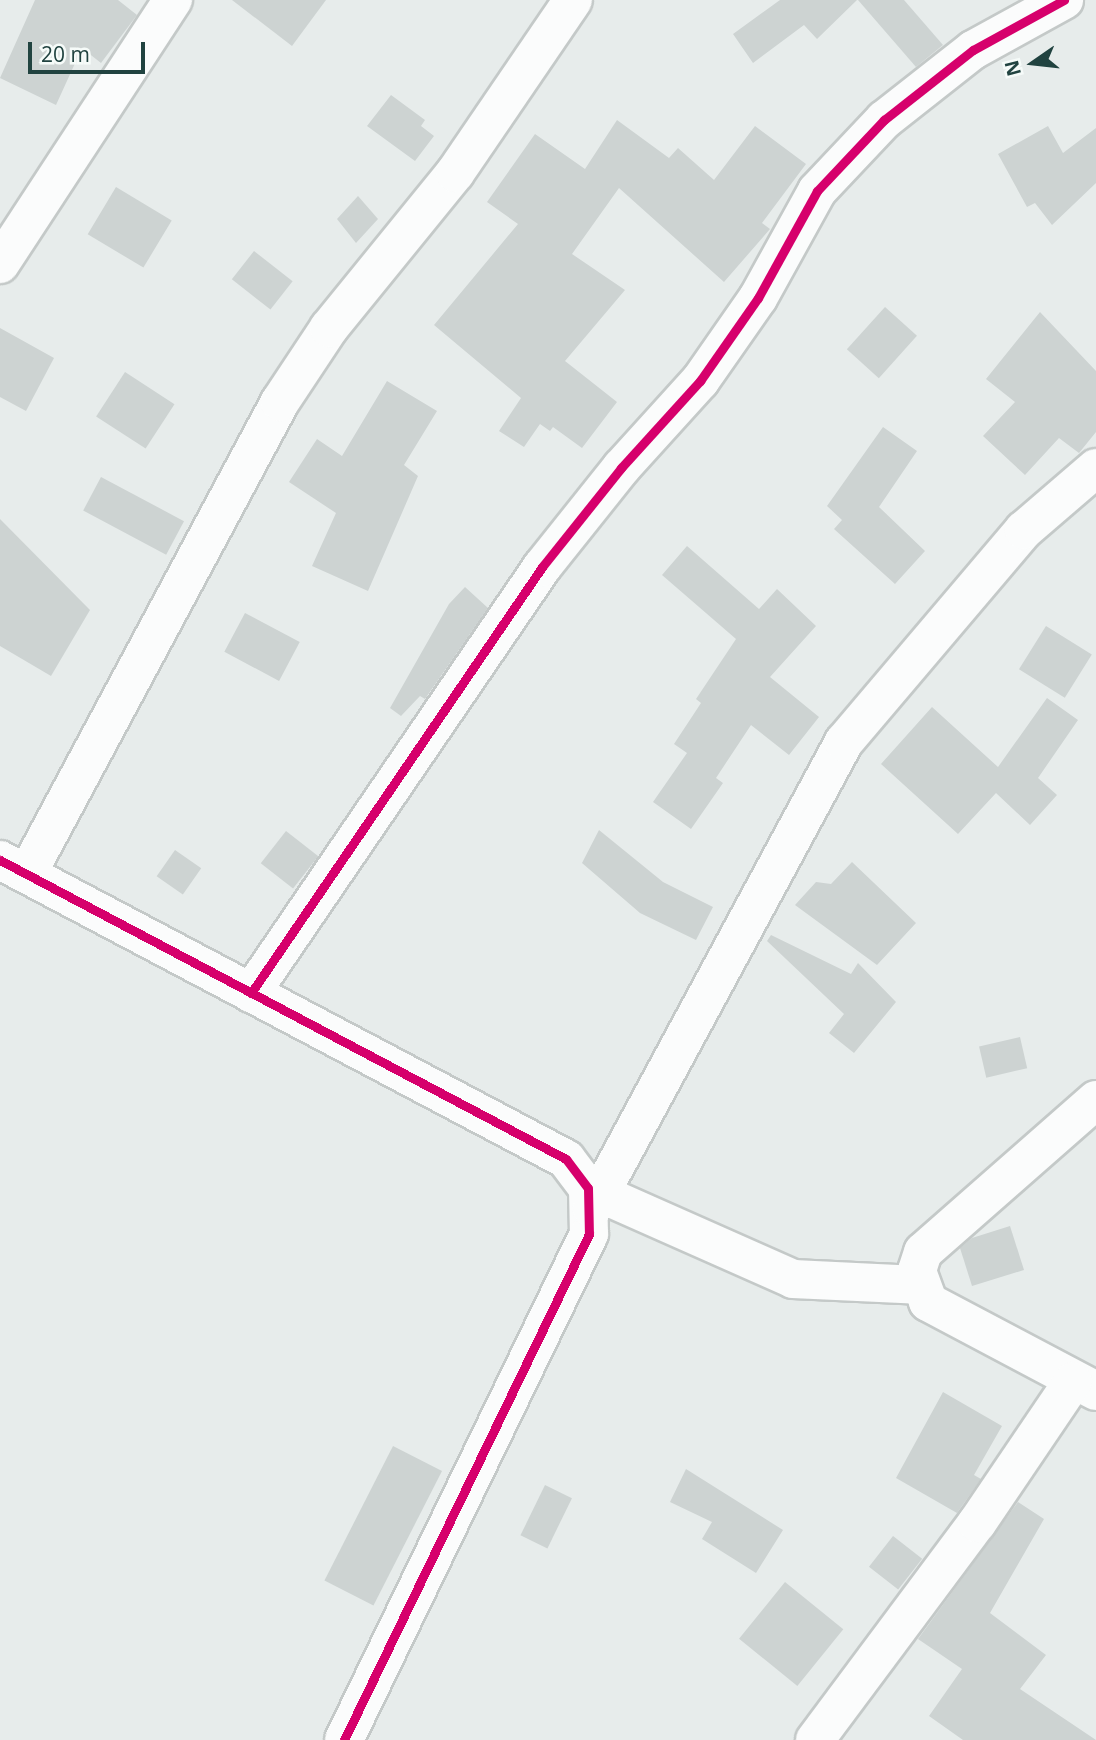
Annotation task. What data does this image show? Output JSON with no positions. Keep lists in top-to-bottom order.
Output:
{
  "scale_bar": "20 m",
  "north": "left"
}
